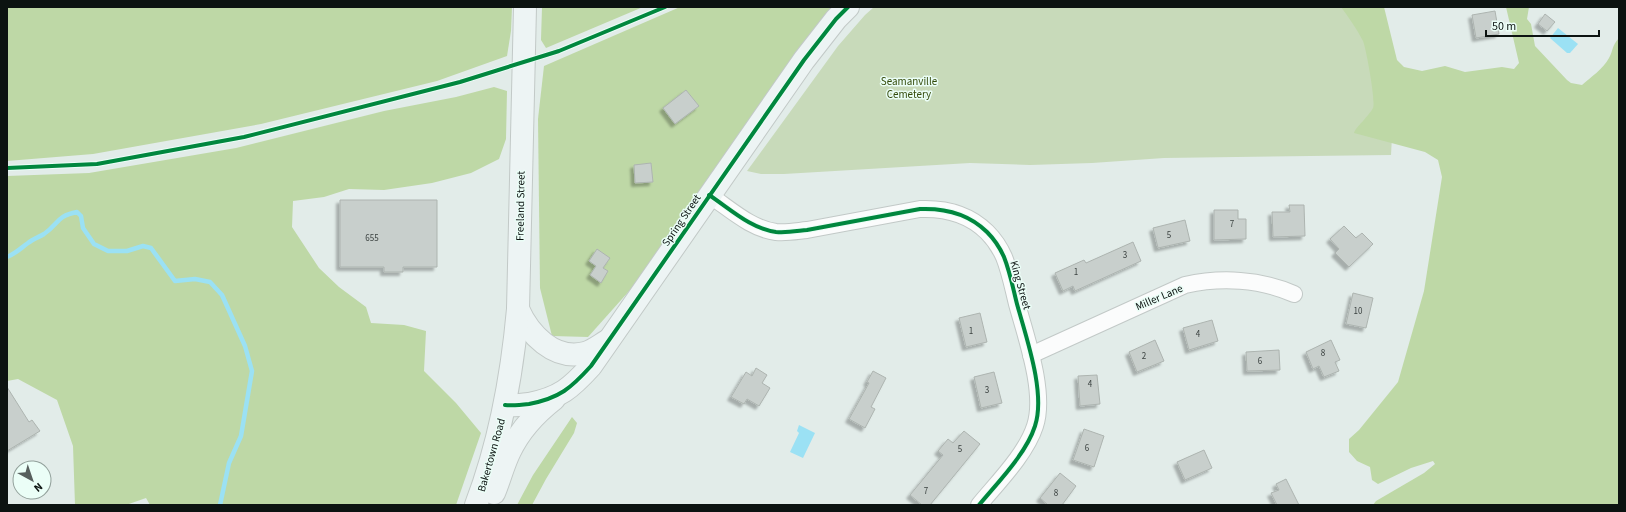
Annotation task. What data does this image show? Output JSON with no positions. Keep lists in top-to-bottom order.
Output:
{
  "streets": {
    "street": [
      "Freeland Street",
      "Spring Street",
      "King Street",
      "Miller Lane",
      "Bakertown Road"
    ]
  },
  "crossings": [
    ["Freeland Street", "Spring Street"],
    ["Freeland Street", "Bakertown Road"],
    ["Spring Street", "King Street"],
    ["Spring Street", "Bakertown Road"],
    ["King Street", "Miller Lane"]
  ],
  "parks": ["Seamanville Cemetery"],
  "house_numbers": [
    "7",
    "5",
    "655",
    "3",
    "1",
    "10",
    "1",
    "4",
    "8",
    "2",
    "6",
    "4",
    "3",
    "6",
    "5",
    "7",
    "8"
  ],
  "scale_bar": "50 m",
  "north": "bottom right"
}
